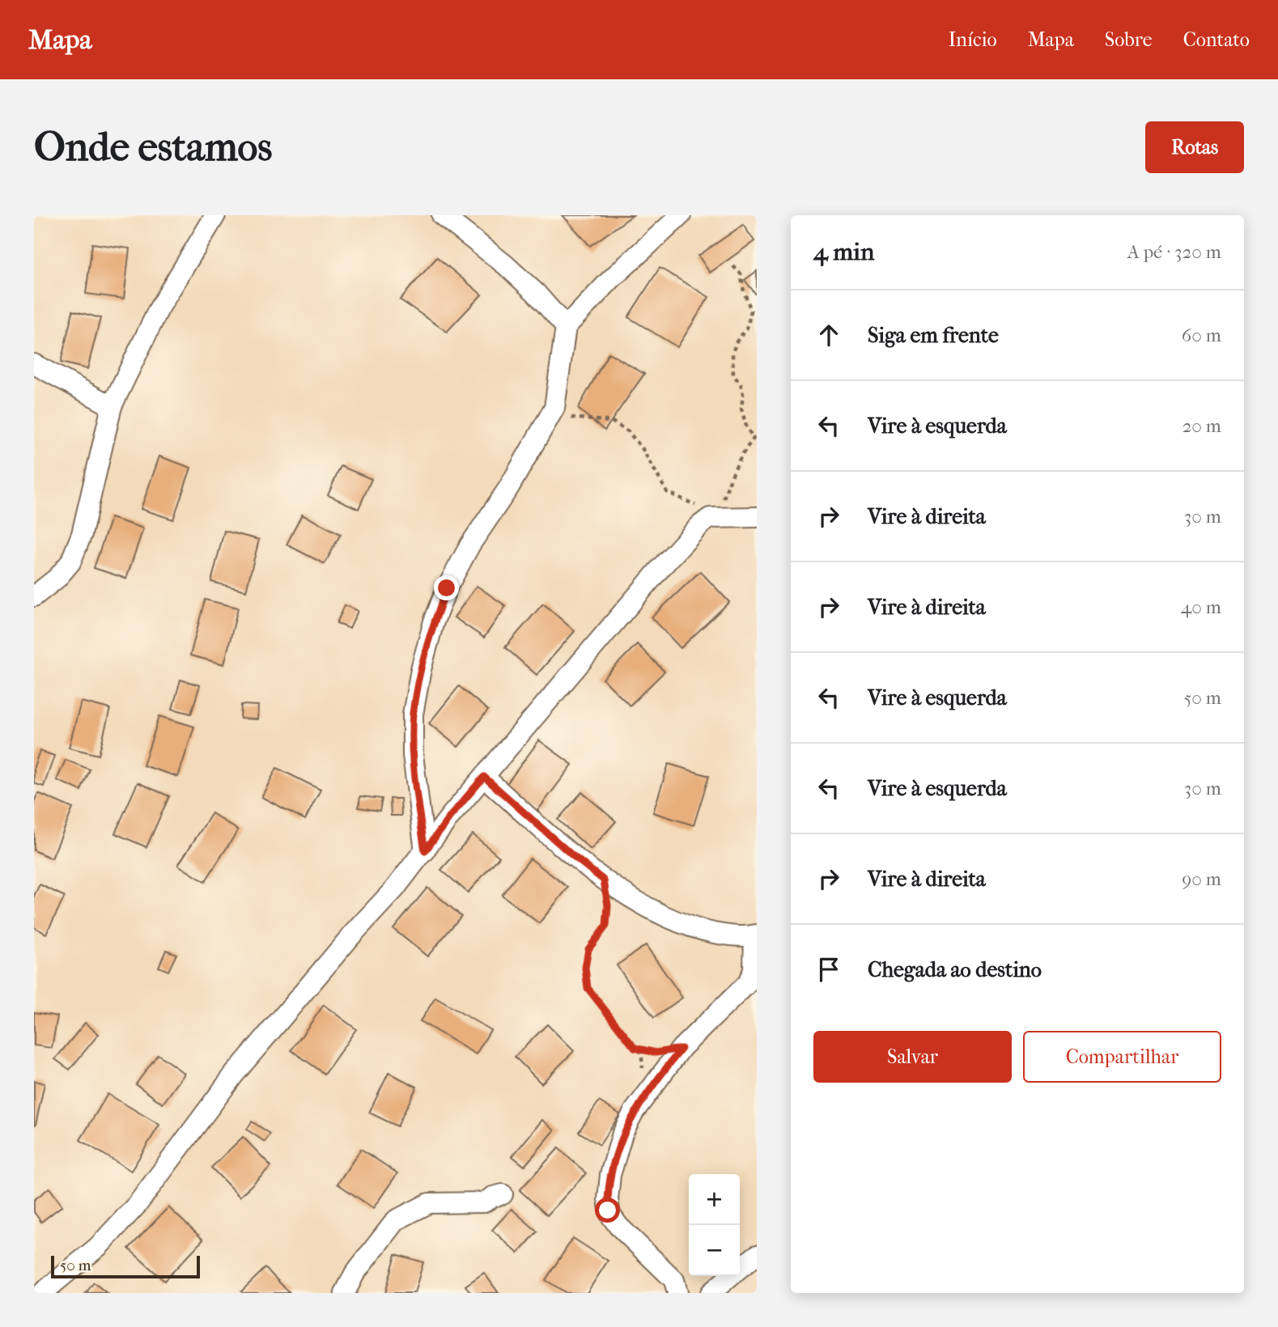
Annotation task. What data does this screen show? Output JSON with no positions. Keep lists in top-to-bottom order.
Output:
{
  "scale_bar": "50 m",
  "page": {
    "header": "Mapa",
    "nav": [
      "Início",
      "Mapa",
      "Sobre",
      "Contato"
    ],
    "buttons": [
      "Rotas",
      ["Salvar", "Compartilhar"]
    ],
    "title": "Onde estamos",
    "heading": ["4 min", "A pé · 320 m"],
    "list": [
      ["Siga em frente", "60 m"],
      ["Vire à esquerda", "20 m"],
      ["Vire à direita", "30 m"],
      ["Vire à direita", "40 m"],
      ["Vire à esquerda", "50 m"],
      ["Vire à esquerda", "30 m"],
      ["Vire à direita", "90 m"],
      "Chegada ao destino"
    ],
    "map_buttons": ["+", "−"],
    "scale": "50 m"
  }
}
